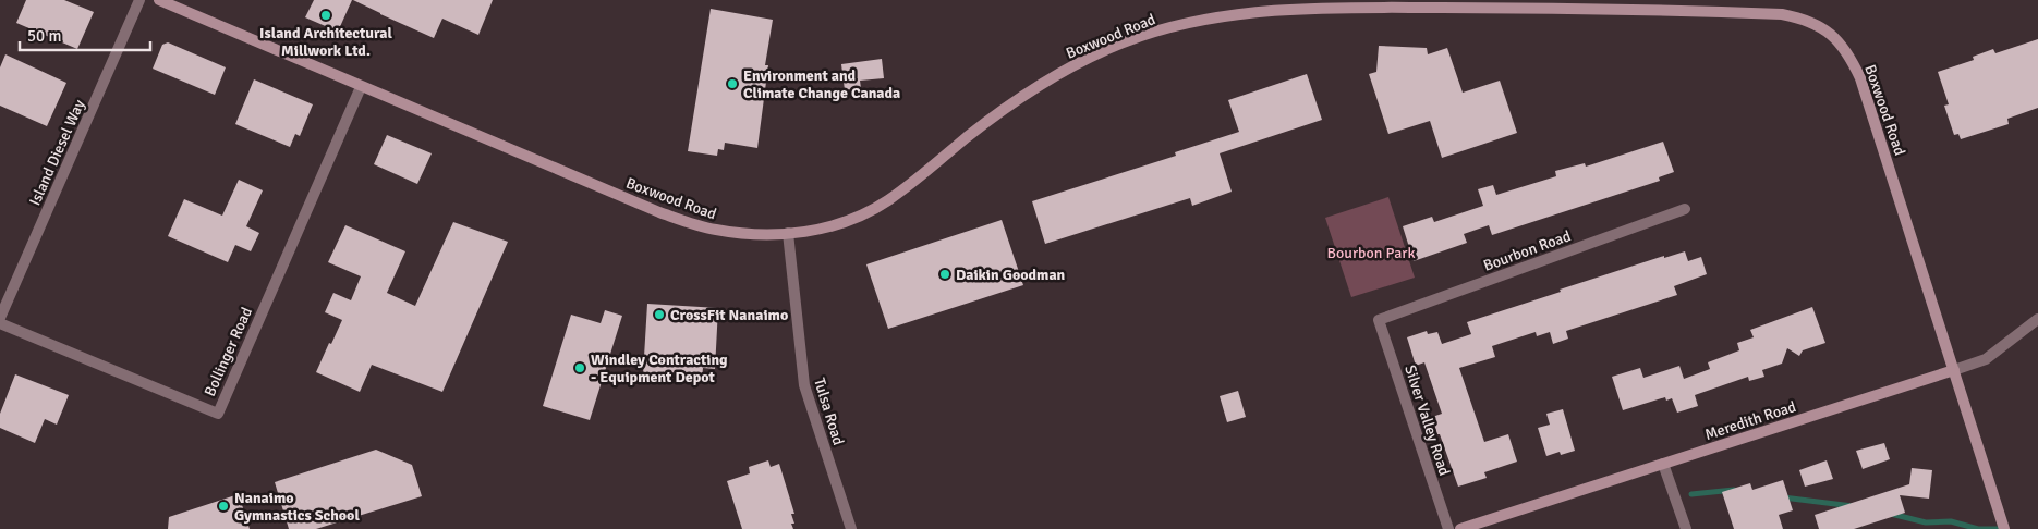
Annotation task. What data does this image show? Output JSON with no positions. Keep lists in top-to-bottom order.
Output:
{
  "streets": {
    "street": [
      "Boxwood Road",
      "Island Diesel Way",
      "Bourbon Road",
      "Bollinger Road",
      "Tulsa Road",
      "Silver Valley Road",
      "Meredith Road"
    ]
  },
  "crossings": [
    ["Boxwood Road", "Bollinger Road"],
    ["Boxwood Road", "Tulsa Road"],
    ["Boxwood Road", "Meredith Road"],
    ["Bourbon Road", "Silver Valley Road"]
  ],
  "parks": ["Bourbon Park"],
  "places": [
    "Island Architectural Millwork Ltd.",
    "Environment and Climate Change Canada",
    "Daikin Goodman",
    "CrossFit Nanaimo",
    "Windley Contracting - Equipment Depot",
    "Nanaimo Gymnastics School"
  ],
  "scale_bar": "50 m"
}
